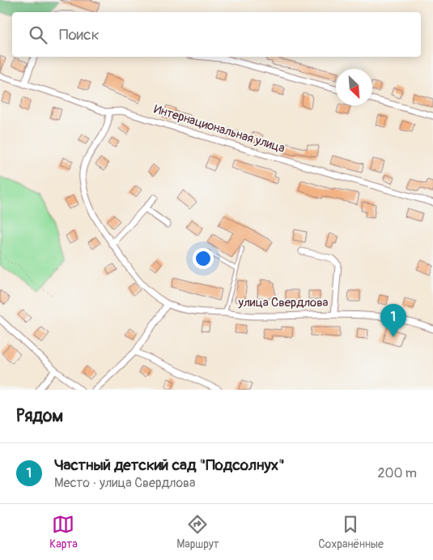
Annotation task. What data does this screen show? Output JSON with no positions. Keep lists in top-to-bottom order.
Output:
{
  "streets": {
    "street": ["Интернациональная улица", "улица Свердлова"]
  },
  "crossings": [
    ["Интернациональная улица", "улица Свердлова"]
  ],
  "north": "bottom right",
  "page": {
    "search": "Поиск",
    "pins": "1",
    "heading": "Рядом",
    "list": [
      {
        "mark": "1",
        "name": "Частный детский сад \"Подсолнух\"",
        "note": "Место · улица Свердлова",
        "value": "200 m"
      }
    ],
    "nav": ["Карта", "Маршрут", "Сохранённые"]
  }
}
